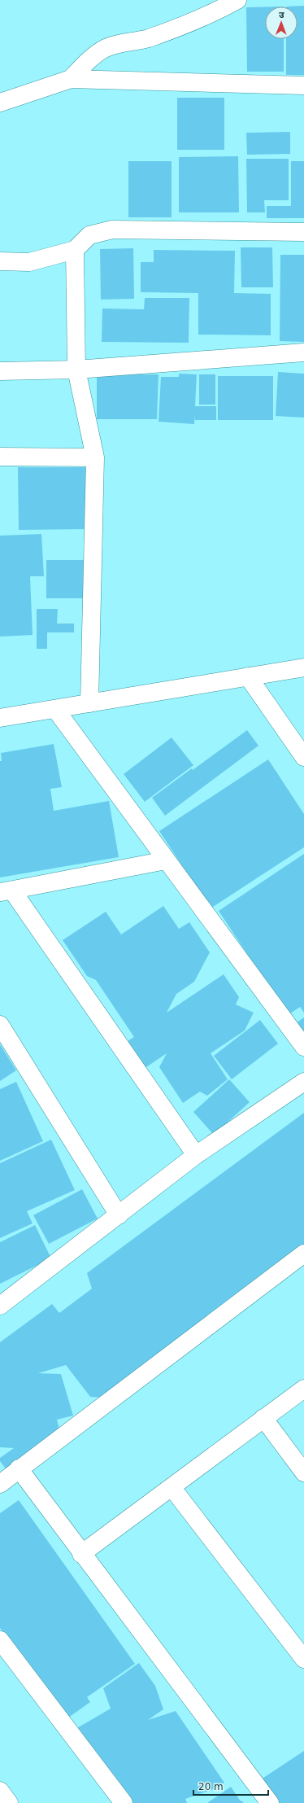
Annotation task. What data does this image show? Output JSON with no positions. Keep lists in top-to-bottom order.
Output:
{
  "scale_bar": "20 m",
  "north": "top"
}
